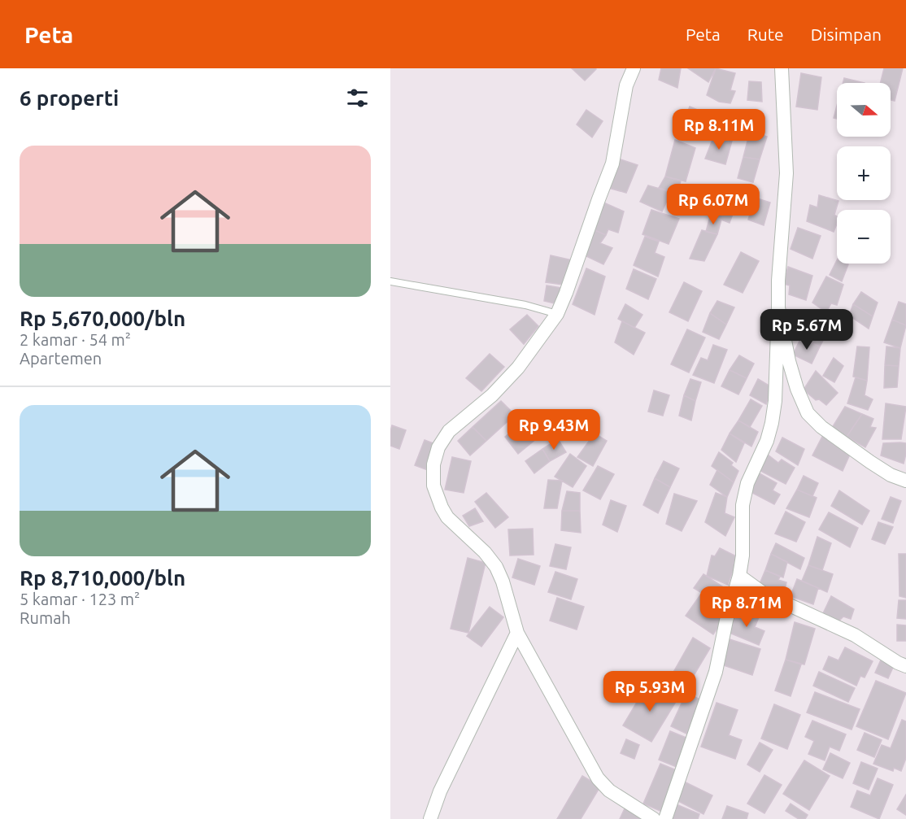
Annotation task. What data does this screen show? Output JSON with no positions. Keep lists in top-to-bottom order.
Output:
{
  "north": "right",
  "page": {
    "header": "Peta",
    "nav": ["Peta", "Rute", "Disimpan"],
    "heading": "6 properti",
    "map_buttons": ["+", "−"],
    "price": [
      "Rp 8.11M",
      "Rp 6.07M",
      "Rp 5.67M",
      "Rp 9.43M",
      "Rp 8.71M",
      "Rp 5.93M"
    ],
    "list": [
      {
        "name": "Rp 5,670,000/bln",
        "note": "2 kamar · 54 m² · Apartemen"
      },
      {
        "name": "Rp 8,710,000/bln",
        "note": "5 kamar · 123 m² · Rumah"
      }
    ]
  }
}
